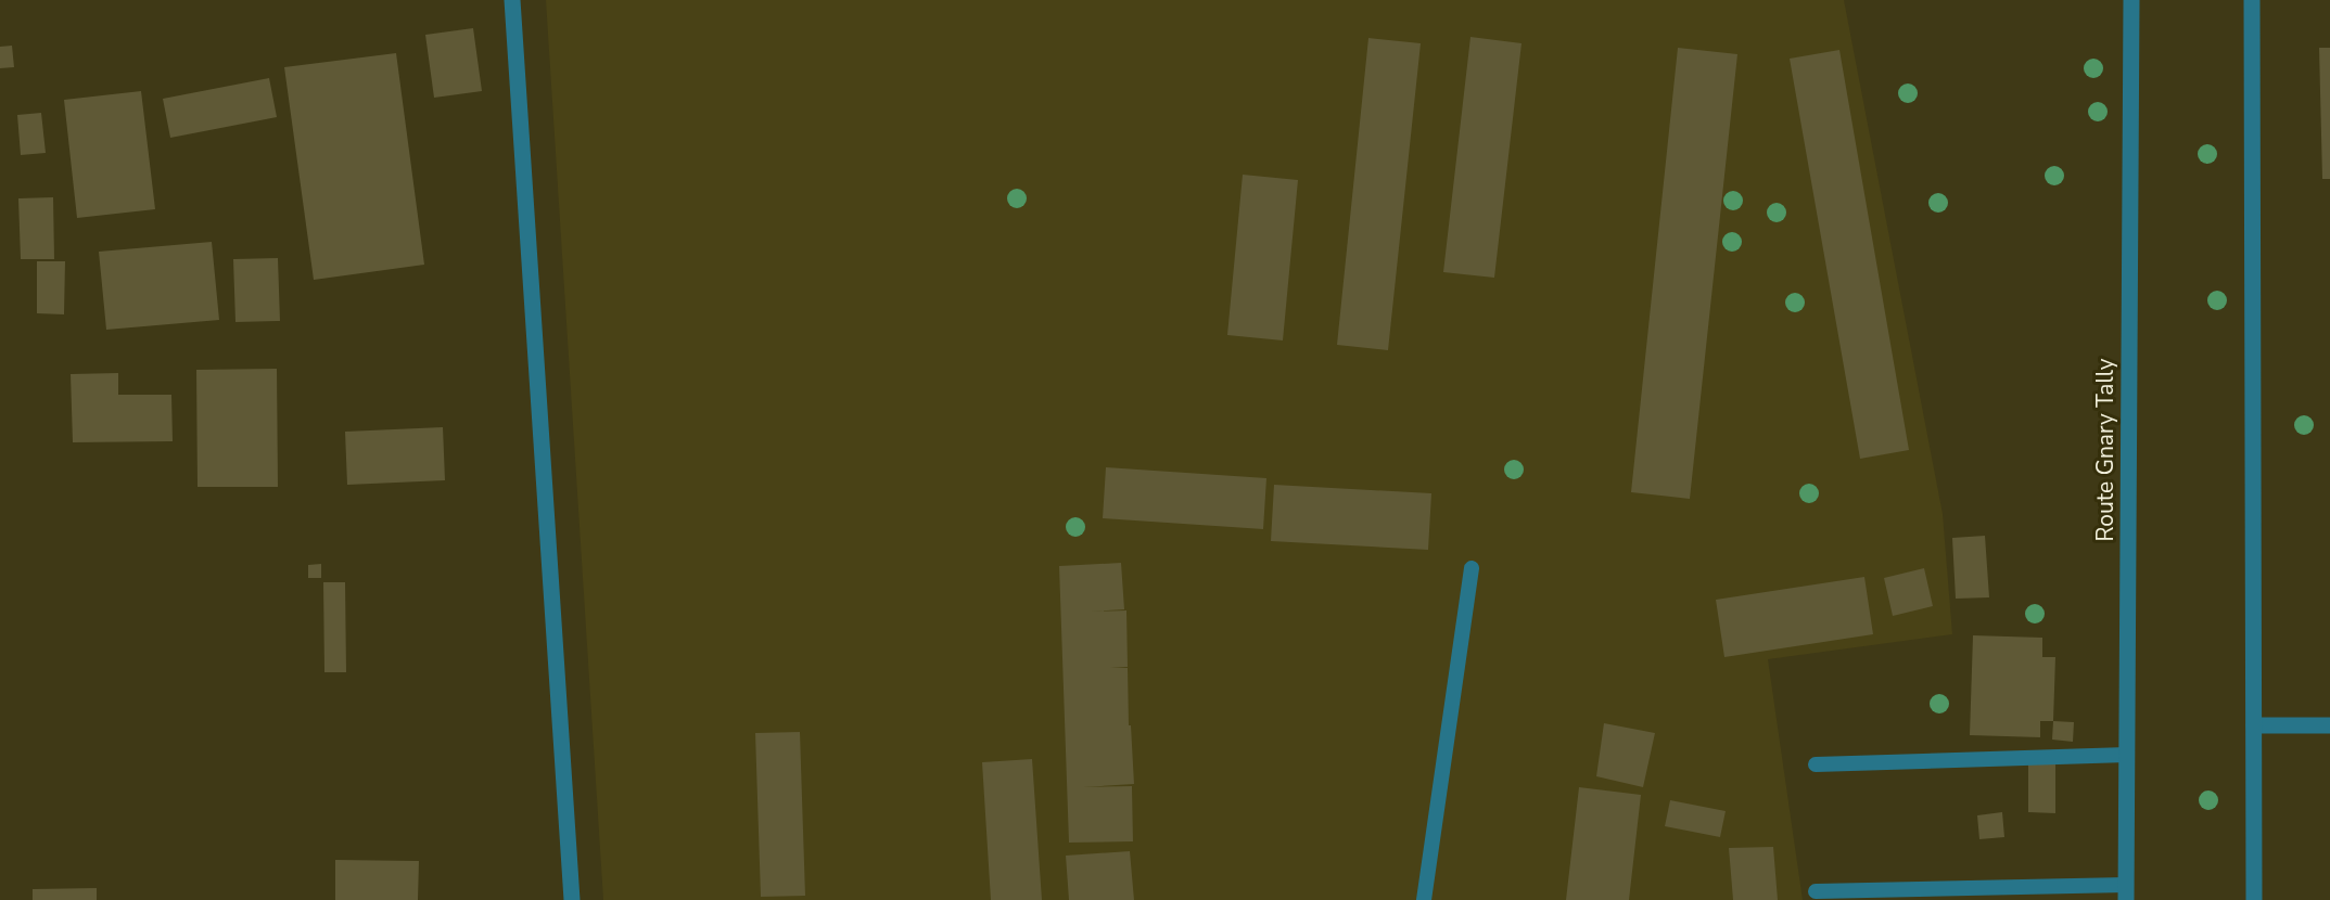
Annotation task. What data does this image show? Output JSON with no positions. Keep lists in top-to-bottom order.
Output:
{
  "streets": {
    "street": ["Route Gnary Tally"]
  }
}
